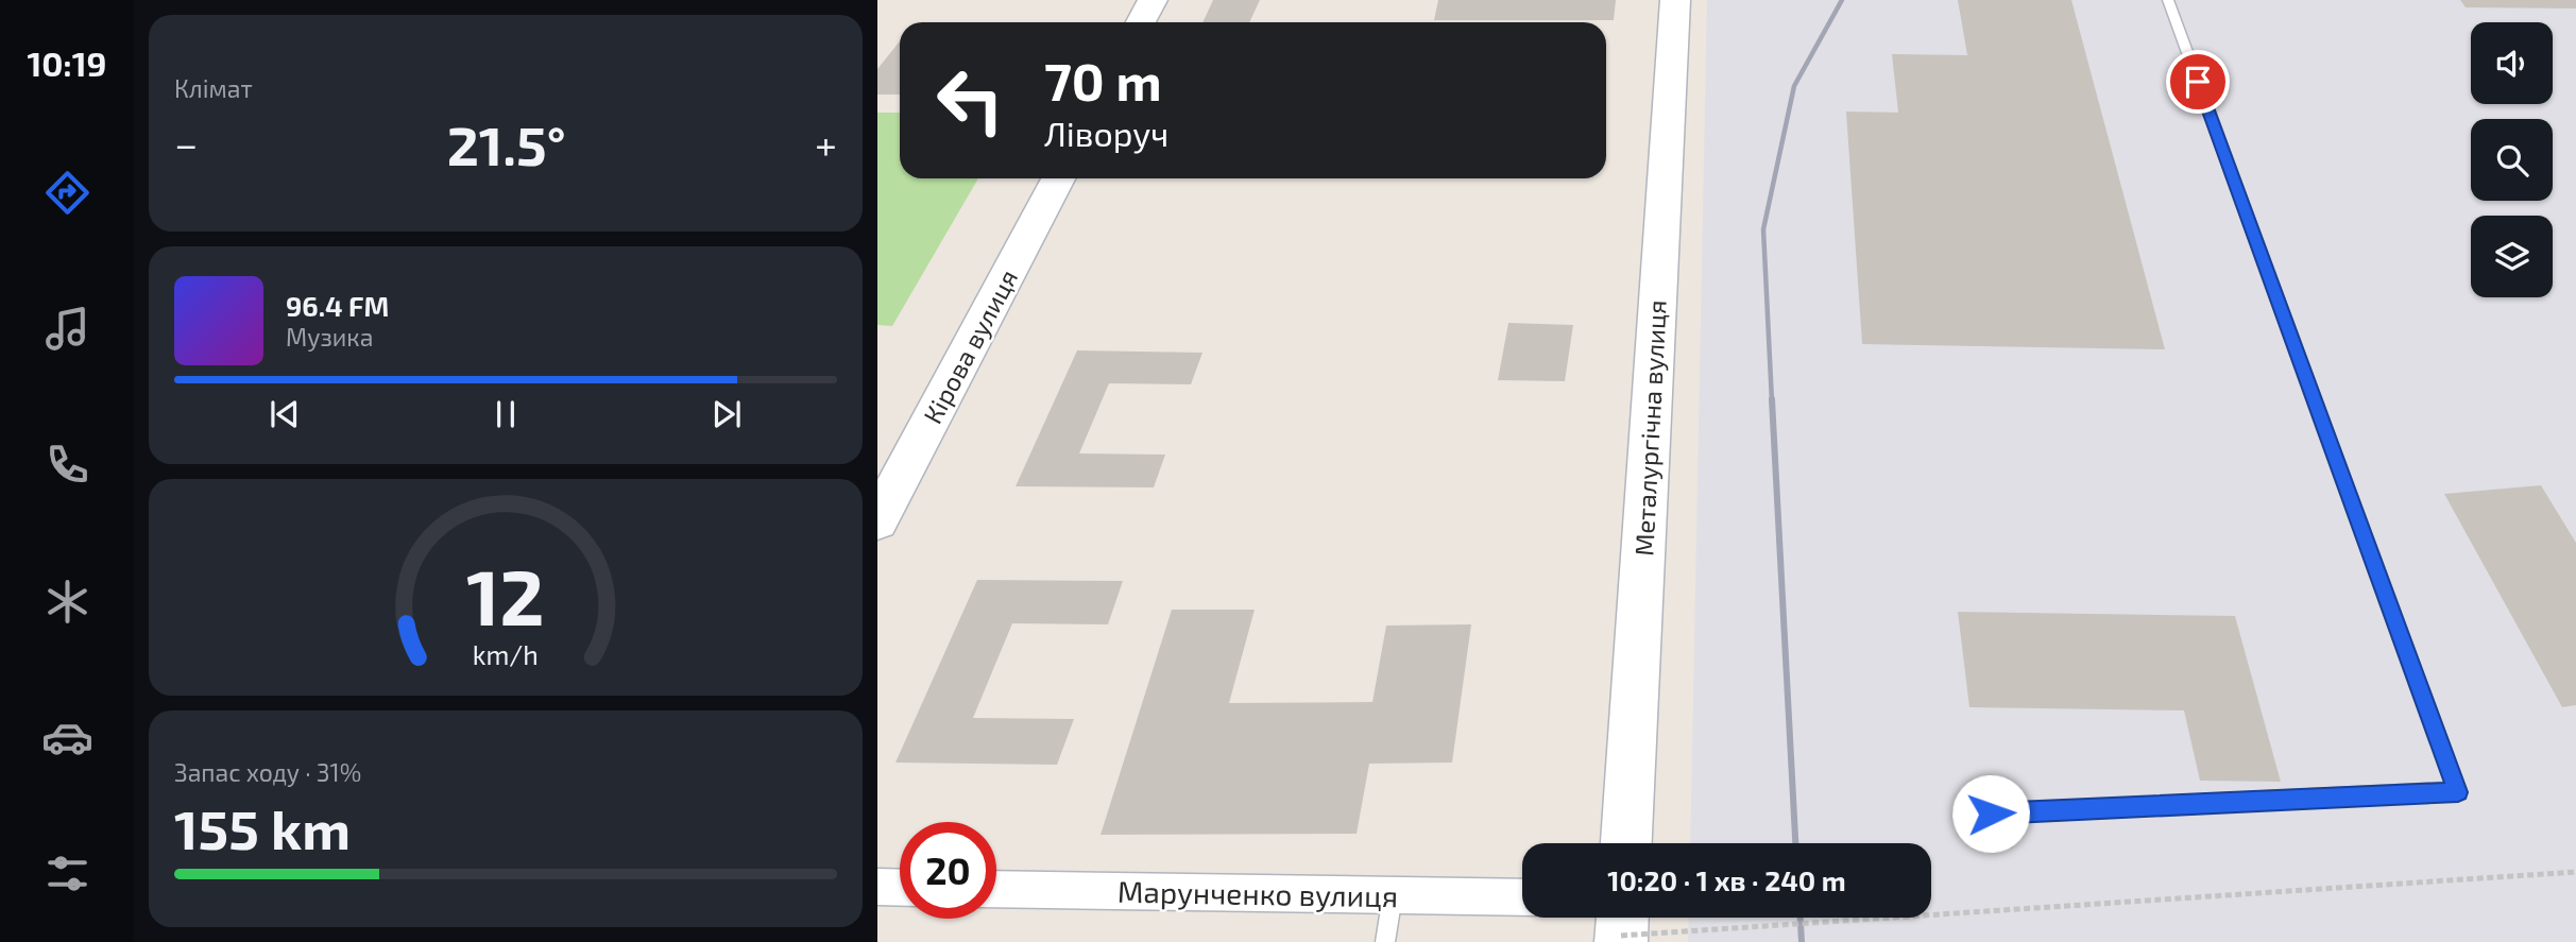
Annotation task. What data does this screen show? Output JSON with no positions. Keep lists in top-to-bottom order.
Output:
{
  "streets": {
    "street": ["Кірова вулиця", "Металургічна вулиця", "Марунченко вулиця"]
  },
  "page": {
    "tabs": "10:19",
    "tile": [
      "Клімат",
      ["Запас ходу · 31%", "155 km"]
    ],
    "turn": ["70 m", "Ліворуч"],
    "heat": ["−", "21.5°", "+"],
    "song": ["96.4 FM", "Музика"],
    "limit": "20",
    "trip": "10:20 · 1 хв · 240 m",
    "gauge": ["12", "km/h"]
  }
}
